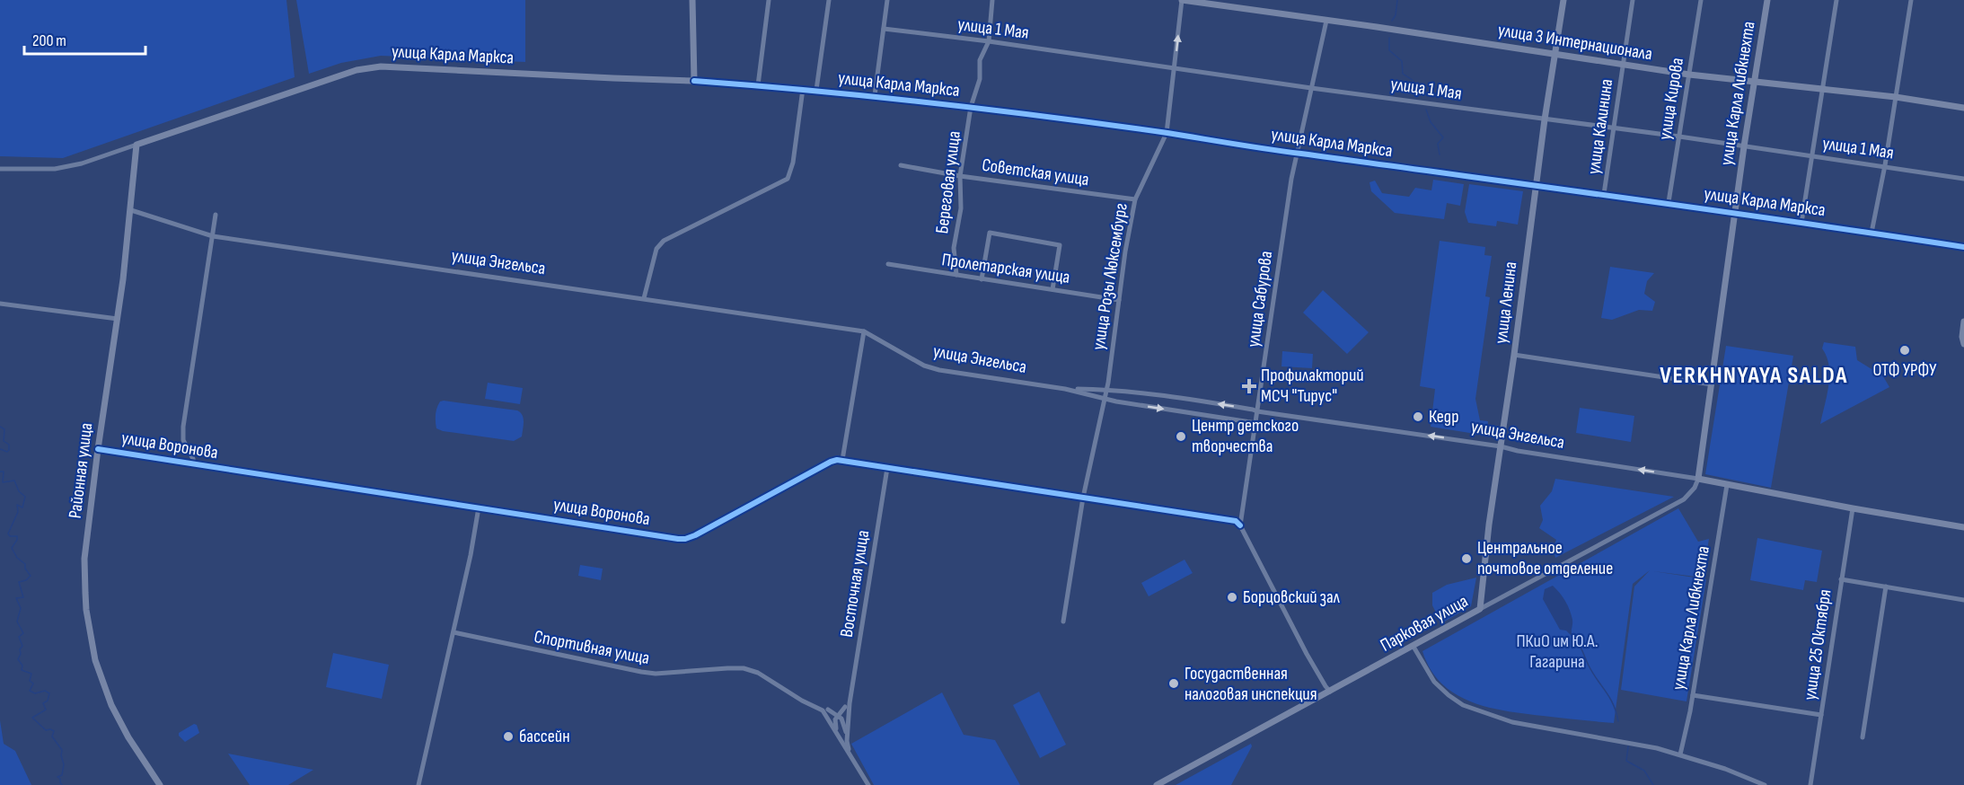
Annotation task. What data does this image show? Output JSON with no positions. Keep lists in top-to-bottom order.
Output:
{
  "streets": {
    "main road": [
      "улица 3 Интернационала",
      "улица Карла Маркса",
      "улица Карла Либкнехта",
      "улица Энгельса",
      "улица Ленина",
      "Районная улица",
      "Парковая улица"
    ],
    "street": [
      "улица 1 Мая",
      "улица Кирова",
      "улица Калинина",
      "Советская улица",
      "Береговая улица",
      "Пролетарская улица",
      "улица Розы Люксембург",
      "улица Сабурова",
      "улица Воронова",
      "Восточная улица",
      "улица 25 Октября",
      "Спортивная улица"
    ]
  },
  "crossings": [
    ["улица 1 Мая", "улица Карла Либкнехта"],
    ["улица 1 Мая", "улица Кирова"],
    ["улица 1 Мая", "улица Калинина"],
    ["улица 1 Мая", "Береговая улица"],
    ["улица 1 Мая", "улица Розы Люксембург"],
    ["улица 1 Мая", "улица Сабурова"],
    ["улица 1 Мая", "улица Ленина"],
    ["улица 3 Интернационала", "улица Карла Либкнехта"],
    ["улица 3 Интернационала", "улица Кирова"],
    ["улица 3 Интернационала", "улица Калинина"],
    ["улица 3 Интернационала", "улица Розы Люксембург"],
    ["улица 3 Интернационала", "улица Сабурова"],
    ["улица 3 Интернационала", "улица Ленина"],
    ["улица Карла Маркса", "улица Карла Либкнехта"],
    ["улица Карла Маркса", "улица Кирова"],
    ["улица Карла Маркса", "улица Калинина"],
    ["улица Карла Маркса", "Береговая улица"],
    ["улица Карла Маркса", "улица Розы Люксембург"],
    ["улица Карла Маркса", "улица Сабурова"],
    ["улица Карла Маркса", "улица Ленина"],
    ["улица Карла Маркса", "Районная улица"],
    ["улица Карла Либкнехта", "улица Энгельса"],
    ["улица Карла Либкнехта", "Парковая улица"],
    ["Советская улица", "Береговая улица"],
    ["Советская улица", "улица Розы Люксембург"],
    ["Береговая улица", "Пролетарская улица"],
    ["улица Энгельса", "улица Розы Люксембург"],
    ["улица Энгельса", "улица Сабурова"],
    ["улица Энгельса", "улица Ленина"],
    ["улица Энгельса", "Районная улица"],
    ["улица Энгельса", "Парковая улица"],
    ["улица Энгельса", "улица 25 Октября"],
    ["Пролетарская улица", "улица Розы Люксембург"],
    ["улица Ленина", "Парковая улица"],
    ["улица Воронова", "Районная улица"]
  ],
  "districts": ["VERKHNYAYA SALDA"],
  "parks": ["ПКиО им Ю.А. Гагарина"],
  "places": {
    "other": [
      "ОТФ УРФУ",
      "Кедр",
      "Центр детского творчества",
      "Центральное почтовое отделение",
      "Борцовский зал",
      "Госудаственная налоговая инспекция",
      "бассейн"
    ],
    "health": ["Профилакторий МСЧ \"Тирус\""]
  },
  "scale_bar": "200 m"
}
